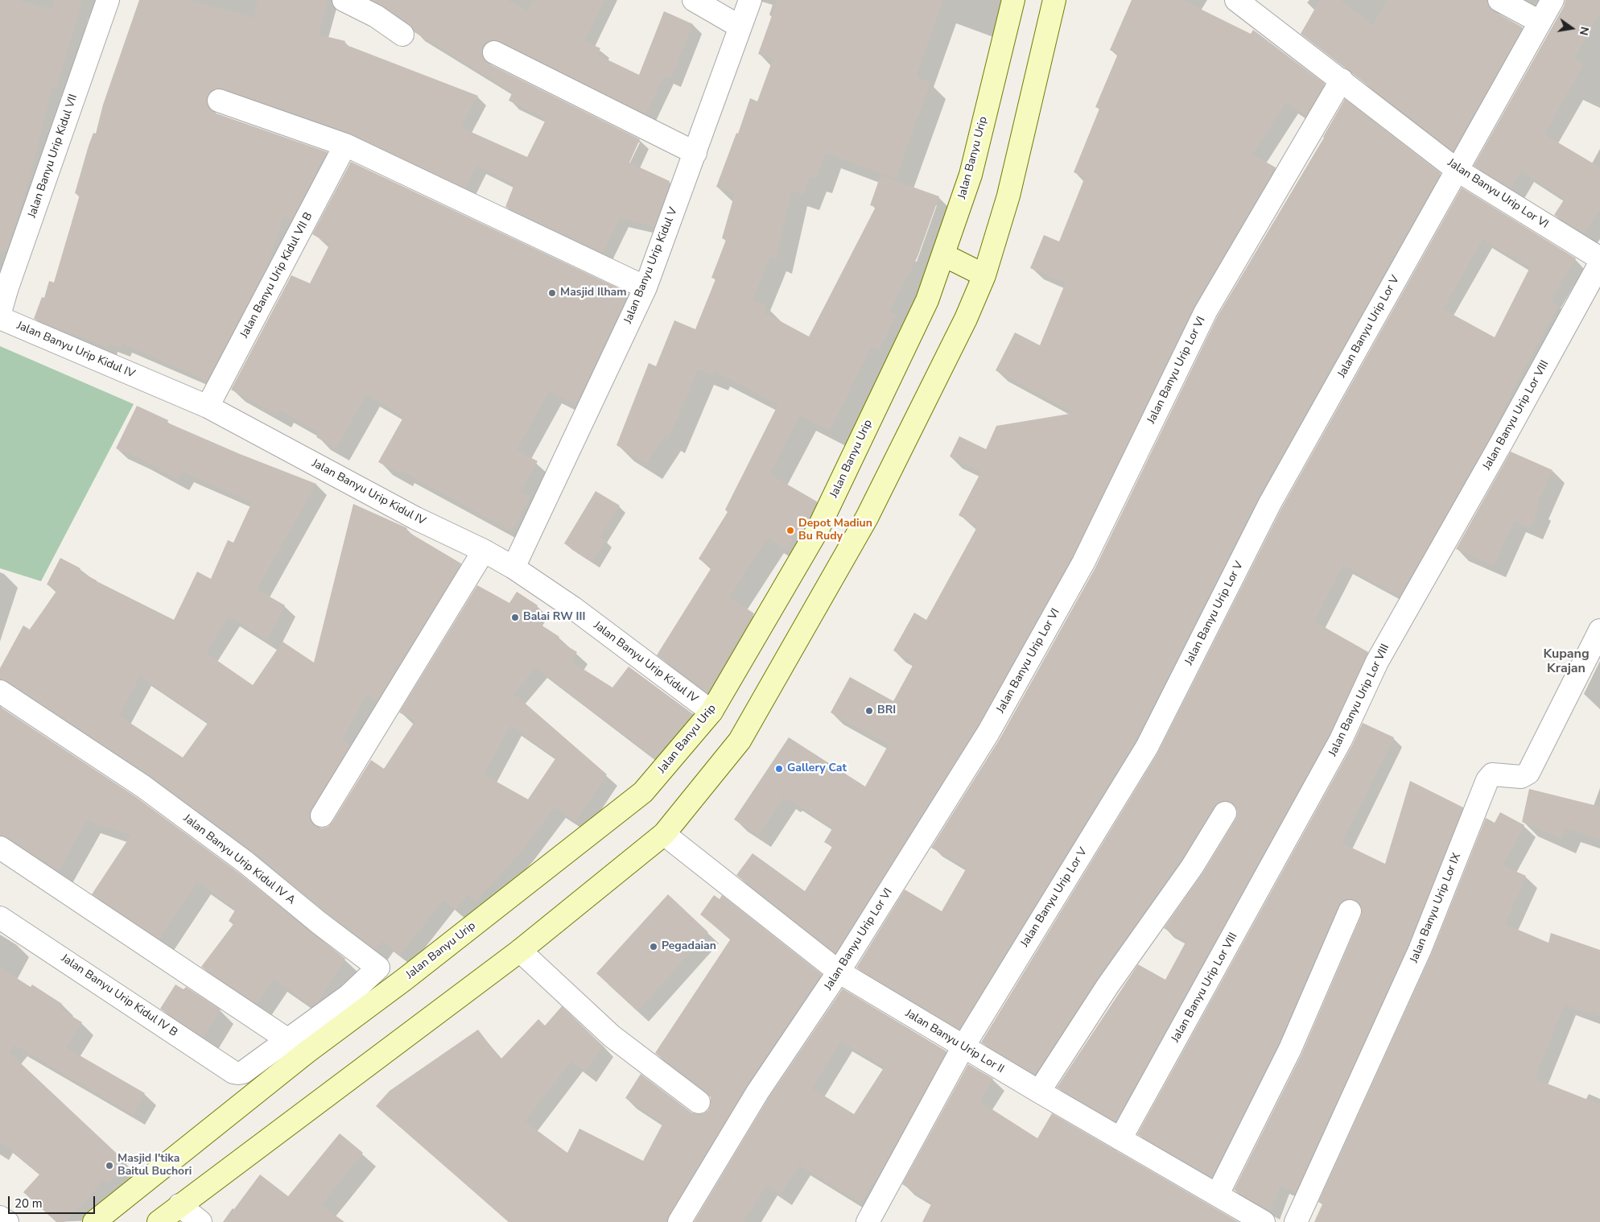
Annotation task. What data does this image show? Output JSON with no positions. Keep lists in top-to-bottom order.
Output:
{
  "streets": {
    "main road": ["Jalan Banyu Urip"],
    "street": [
      "Jalan Banyu Urip Kidul VII",
      "Jalan Banyu Urip Lor VI",
      "Jalan Banyu Urip Kidul V",
      "Jalan Banyu Urip Kidul VII B",
      "Jalan Banyu Urip Lor V",
      "Jalan Banyu Urip Kidul IV",
      "Jalan Banyu Urip Lor VIII",
      "Jalan Banyu Urip Kidul IV A",
      "Jalan Banyu Urip Lor IX",
      "Jalan Banyu Urip Kidul IV B",
      "Jalan Banyu Urip Lor II"
    ]
  },
  "crossings": [
    ["Jalan Banyu Urip", "Jalan Banyu Urip Kidul IV"],
    ["Jalan Banyu Urip Lor VI", "Jalan Banyu Urip Lor V"],
    ["Jalan Banyu Urip Lor VI", "Jalan Banyu Urip Lor II"],
    ["Jalan Banyu Urip Kidul V", "Jalan Banyu Urip Kidul IV"],
    ["Jalan Banyu Urip Kidul VII B", "Jalan Banyu Urip Kidul IV"],
    ["Jalan Banyu Urip Lor V", "Jalan Banyu Urip Lor II"],
    ["Jalan Banyu Urip Lor VIII", "Jalan Banyu Urip Lor II"],
    ["Jalan Banyu Urip Kidul IV A", "Jalan Banyu Urip Kidul IV B"]
  ],
  "districts": ["Kupang Krajan"],
  "places": [
    "Masjid Ilham",
    "Depot Madiun Bu Rudy",
    "Balai RW III",
    "BRI",
    "Gallery Cat",
    "Pegadaian",
    "Masjid I'tika Baitul Buchori"
  ],
  "scale_bar": "20 m",
  "north": "right"
}
